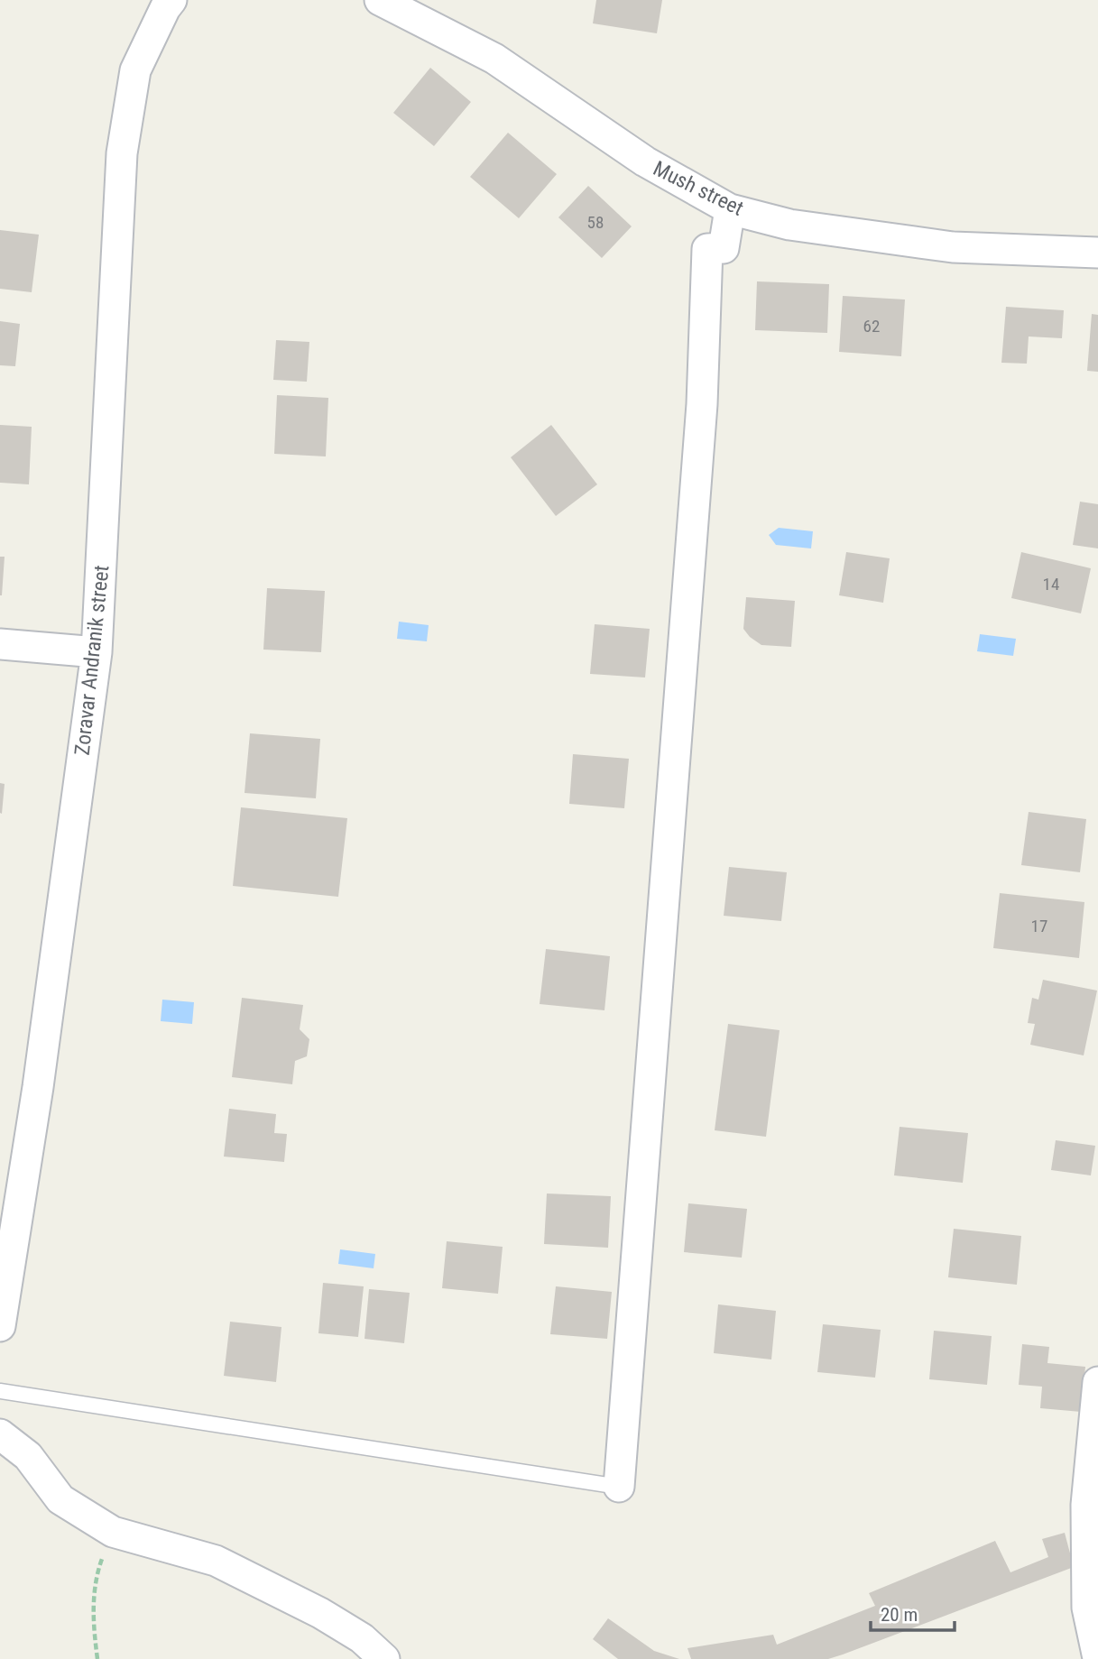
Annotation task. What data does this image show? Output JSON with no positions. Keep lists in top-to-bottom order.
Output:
{
  "streets": {
    "street": ["Mush street", "Zoravar Andranik street"]
  },
  "house_numbers": [
    "58",
    "62",
    "14",
    "17"
  ],
  "scale_bar": "20 m"
}
